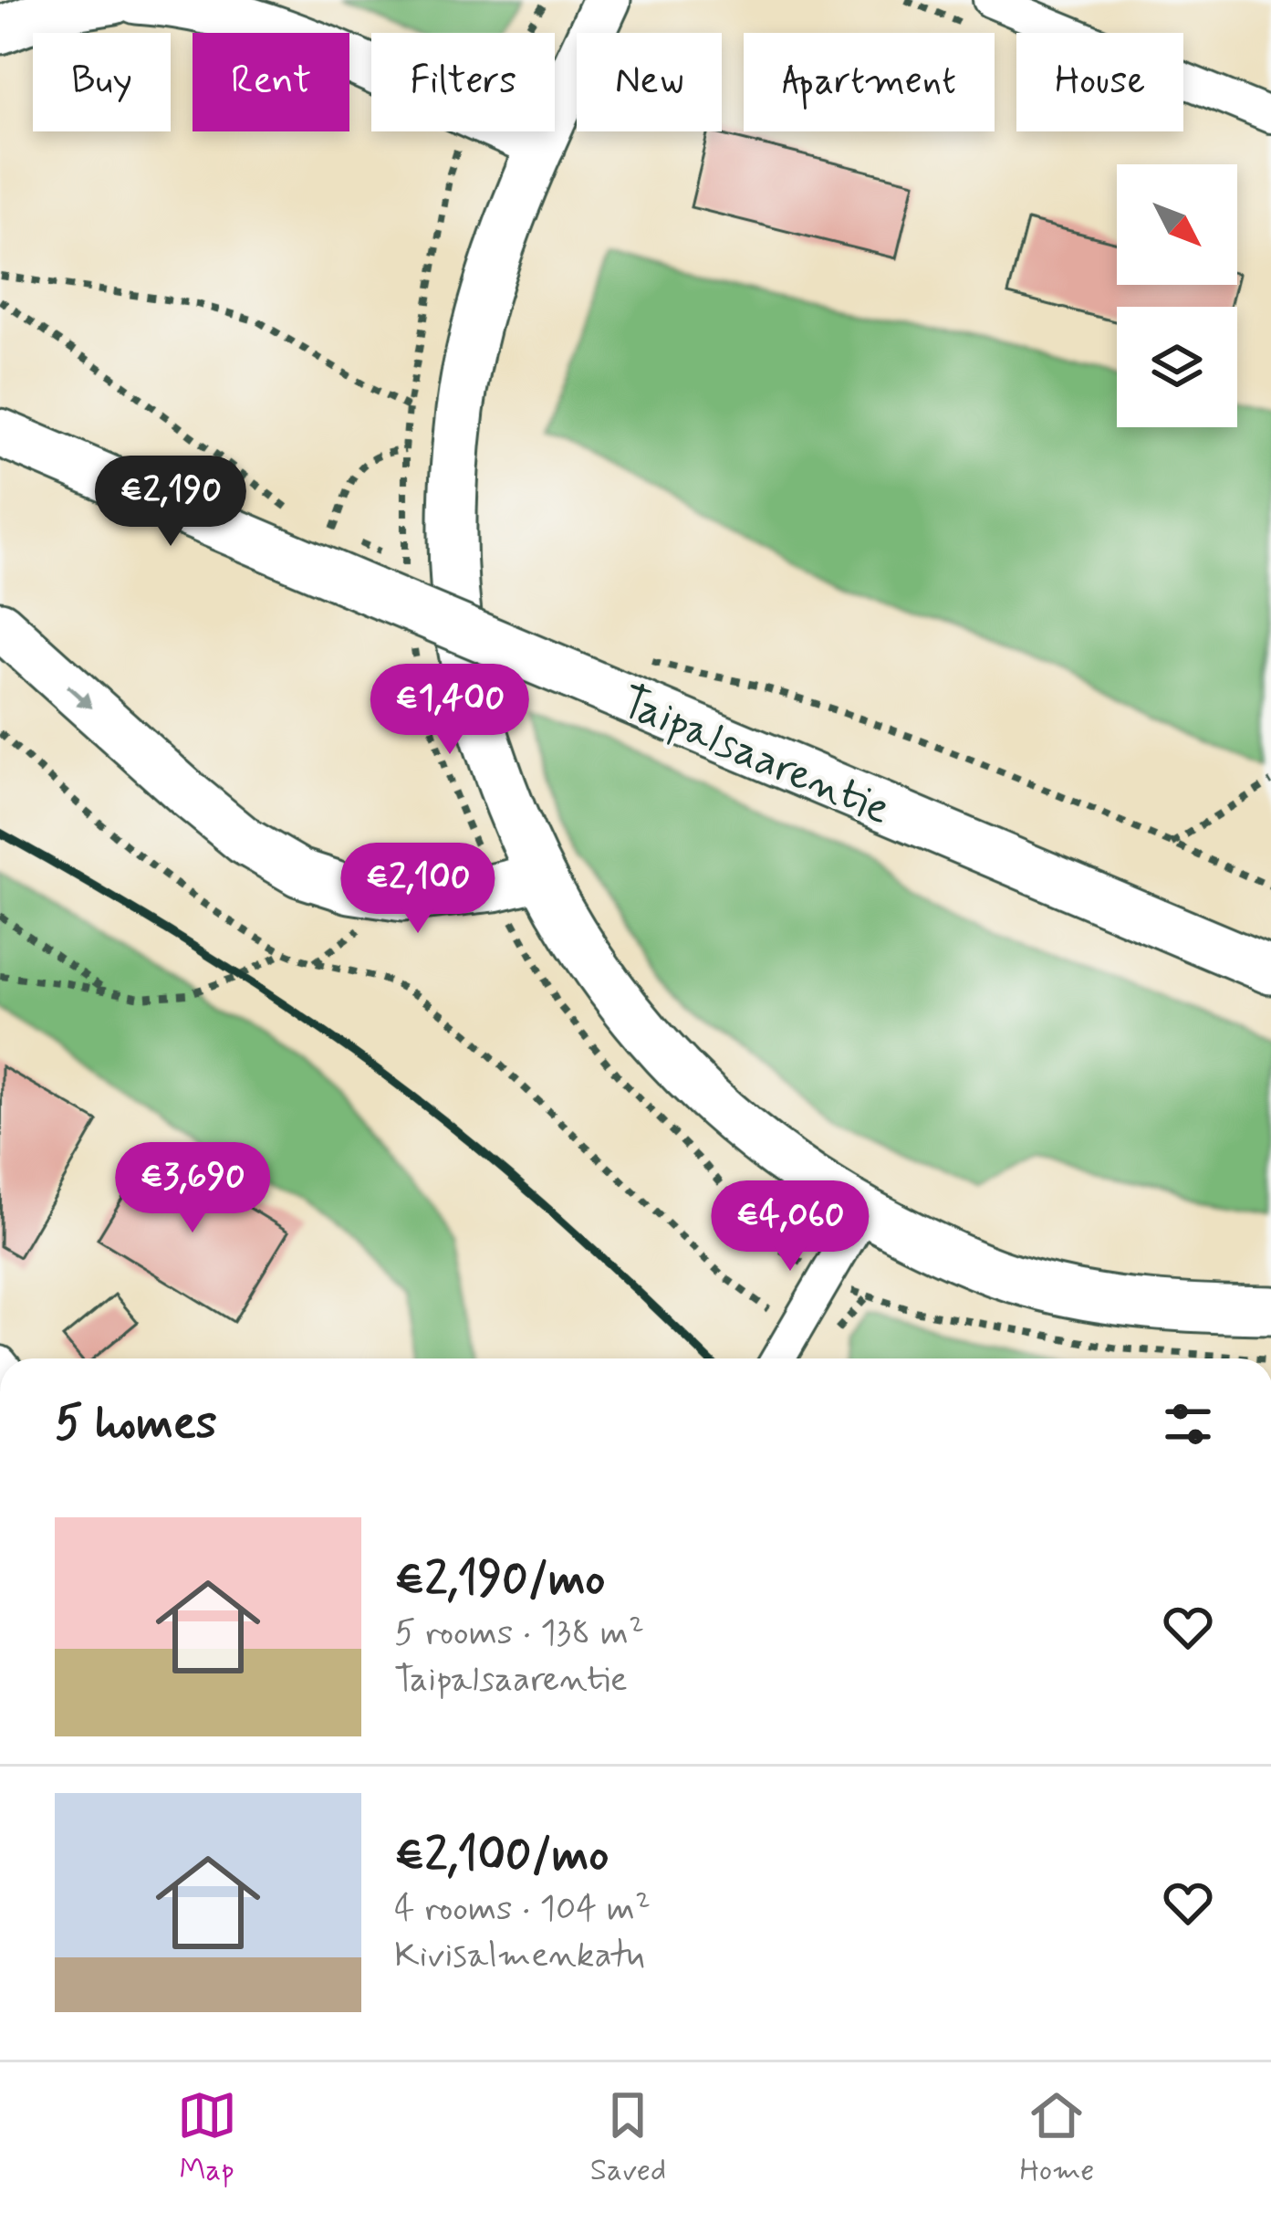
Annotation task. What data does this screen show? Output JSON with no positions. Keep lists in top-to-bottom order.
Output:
{
  "streets": {
    "main road": ["Taipalsaarentie"]
  },
  "north": "bottom right",
  "page": {
    "chip": [
      "Buy",
      "Rent",
      "Filters",
      "New",
      "Apartment",
      "House"
    ],
    "price": [
      "€2,190",
      "€1,400",
      "€2,100",
      "€3,690",
      "€4,060"
    ],
    "heading": "5 homes",
    "list": [
      {
        "name": "€2,190/mo",
        "note": "5 rooms · 138 m² · Taipalsaarentie"
      },
      {
        "name": "€2,100/mo",
        "note": "4 rooms · 104 m² · Kivisalmenkatu"
      }
    ],
    "tabs": ["Map", "Saved", "Home"]
  }
}
